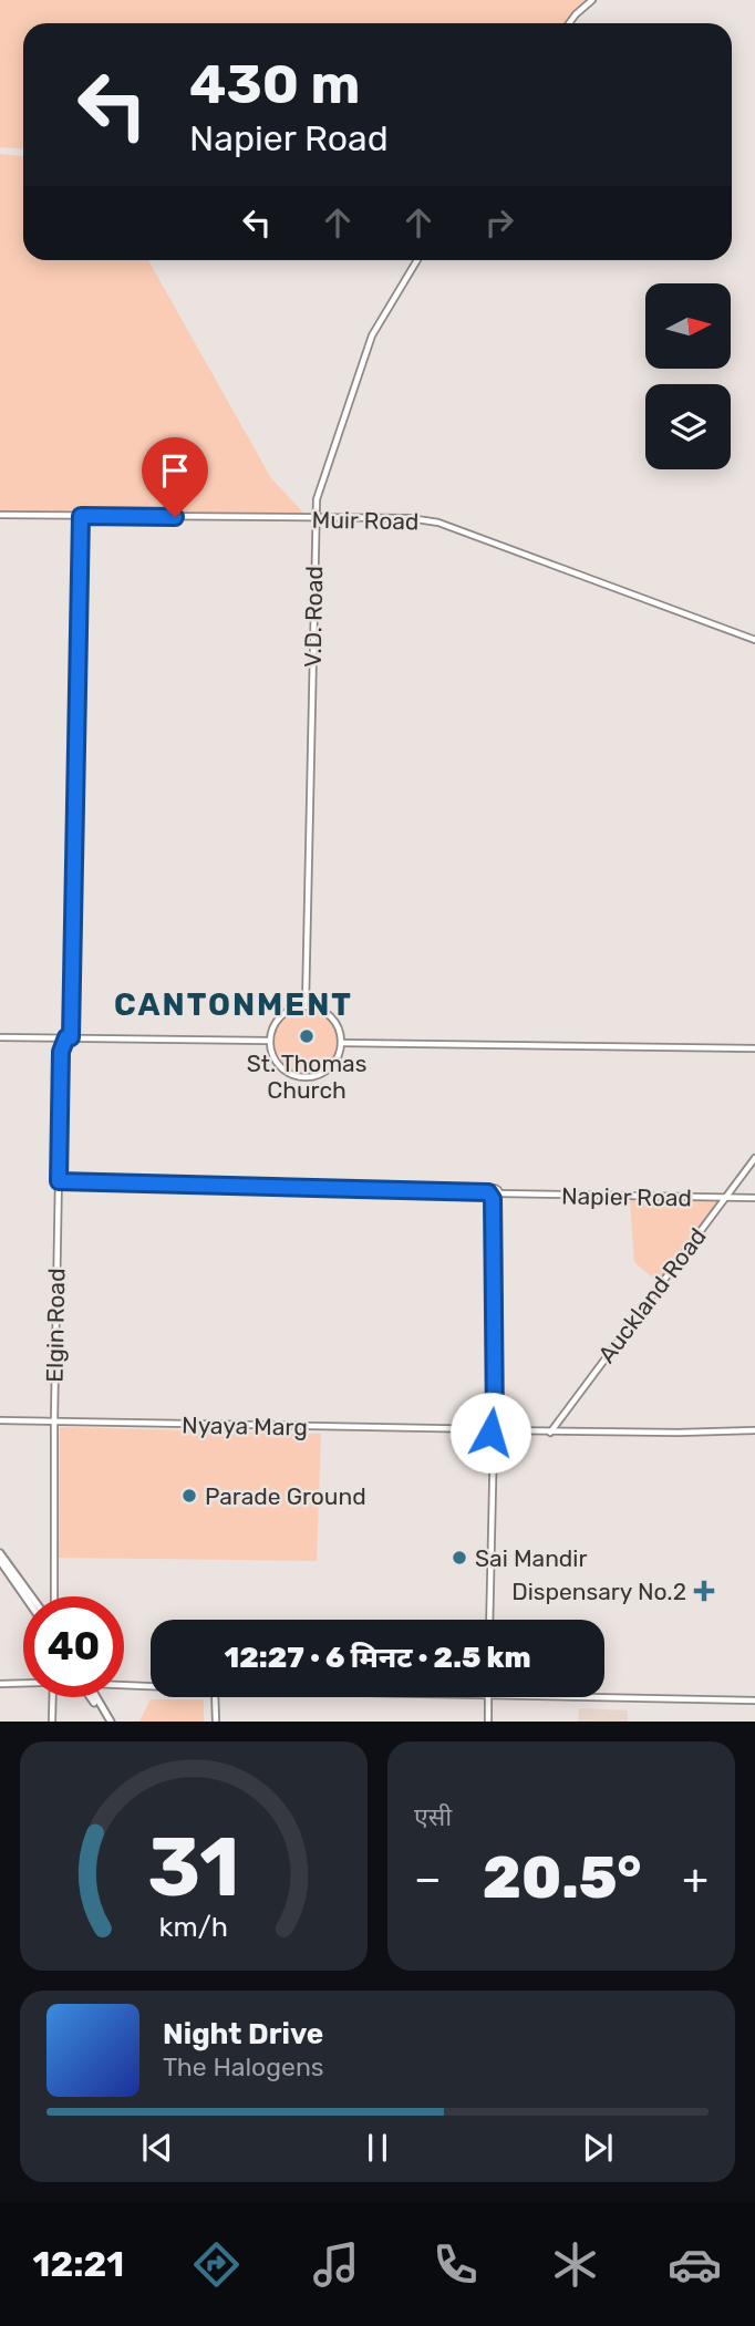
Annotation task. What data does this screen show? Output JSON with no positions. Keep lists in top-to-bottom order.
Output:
{
  "streets": {
    "street": [
      "Muir Road",
      "V.D. Road",
      "Napier Road",
      "Auckland Road",
      "Elgin Road",
      "Nyaya Marg"
    ]
  },
  "crossings": [
    ["Muir Road", "V.D. Road"],
    ["Muir Road", "Elgin Road"],
    ["Napier Road", "Auckland Road"],
    ["Auckland Road", "Nyaya Marg"],
    ["Elgin Road", "Nyaya Marg"]
  ],
  "districts": ["CANTONMENT"],
  "places": {
    "other": ["St. Thomas Church", "Parade Ground", "Sai Mandir"],
    "health": ["Dispensary No.2"]
  },
  "north": "right",
  "page": {
    "turn": ["430 m", "Napier Road"],
    "limit": "40",
    "trip": "12:27 · 6 मिनट · 2.5 km",
    "tile": "एसी",
    "heat": ["−", "20.5°", "+"],
    "song": ["Night Drive", "The Halogens"],
    "tabs": "12:21",
    "gauge": ["31", "km/h"]
  }
}
